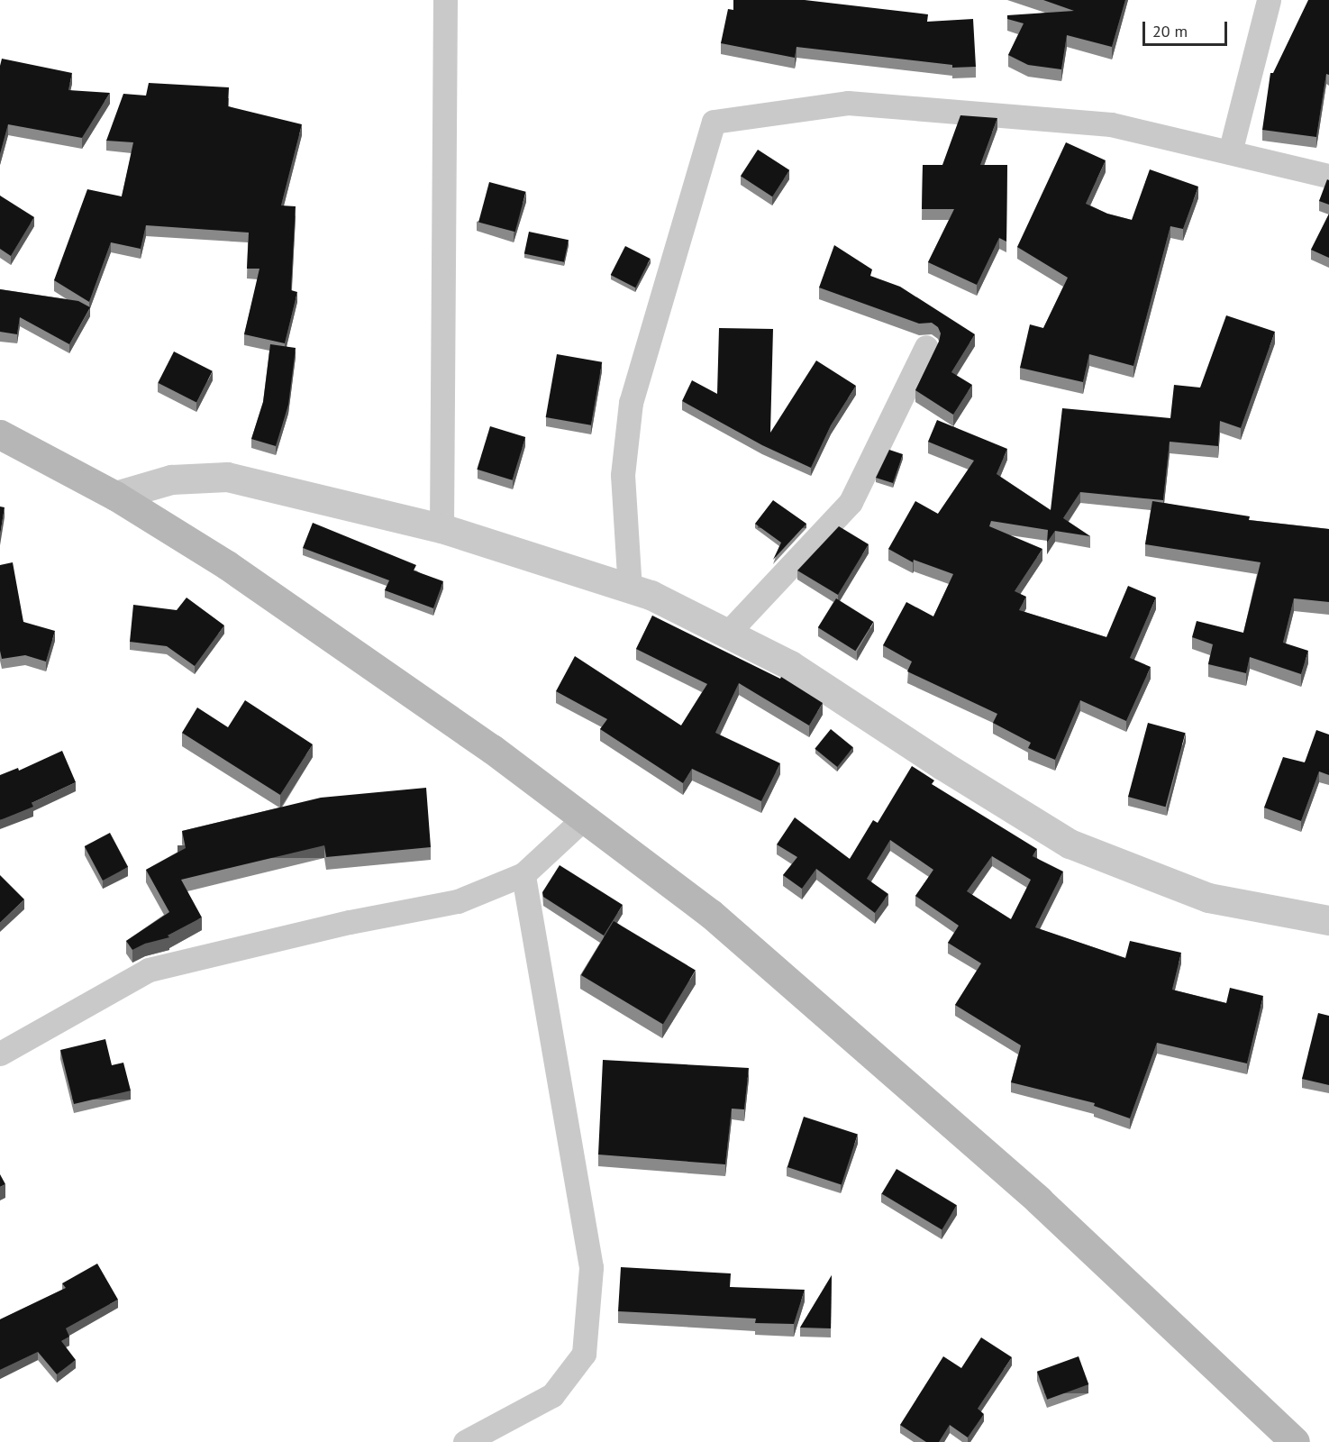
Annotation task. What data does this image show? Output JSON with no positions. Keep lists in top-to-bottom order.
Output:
{
  "scale_bar": "20 m"
}
